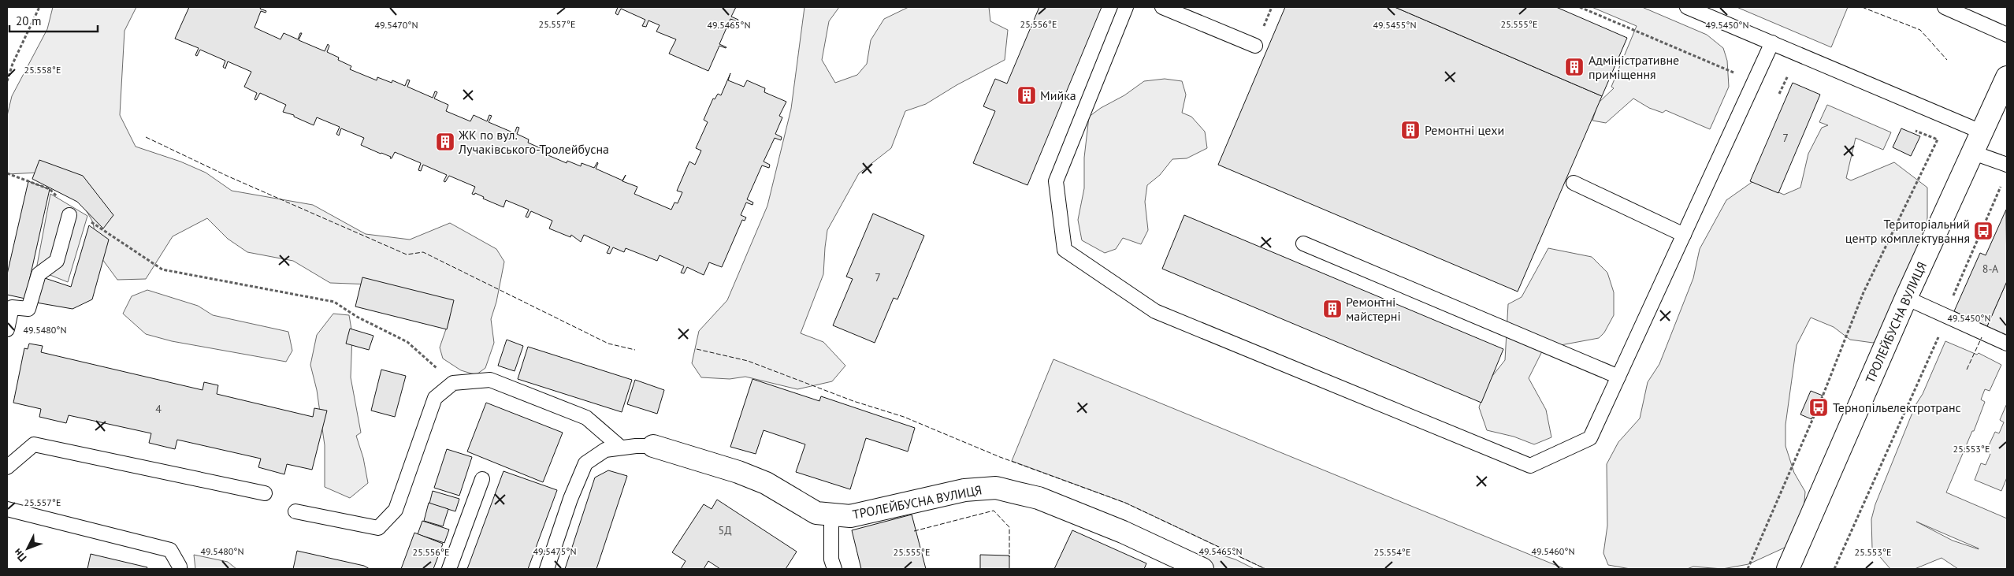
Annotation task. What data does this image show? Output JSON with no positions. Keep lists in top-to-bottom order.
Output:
{
  "streets": {
    "street": ["ТРОЛЕЙБУСНА ВУЛИЦЯ"]
  },
  "places": {
    "building": [
      "Адміністративне приміщення",
      "Мийка",
      "Ремонтні цехи",
      "ЖК по вул. Лучаківського-Тролейбусна",
      "Ремонтні майстерні"
    ],
    "bus stop": ["Територіальний центр комплектування", "Тернопільелектротранс"]
  },
  "house_numbers": [
    "7",
    "8-А",
    "7",
    "4",
    "5Д"
  ],
  "scale_bar": "20 m",
  "north": "bottom left",
  "coordinates": [
    "25.557°E",
    "25.556°E",
    "25.555°E",
    "49.5450°N",
    "49.5470°N",
    "49.5465°N",
    "49.5455°N",
    "25.558°E",
    "49.5480°N",
    "25.553°E",
    "49.5475°N",
    "49.5460°N",
    "25.554°E"
  ]
}
